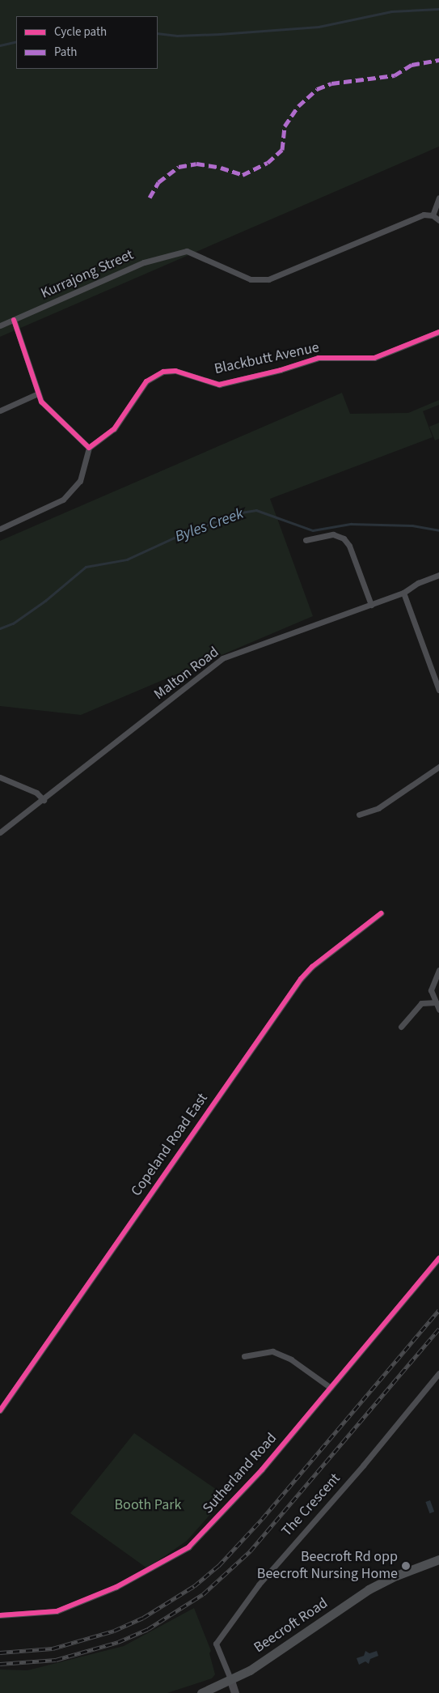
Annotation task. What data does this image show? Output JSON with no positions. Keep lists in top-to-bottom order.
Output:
{
  "streets": {
    "main road": ["Beecroft Road"],
    "street": [
      "Kurrajong Street",
      "Blackbutt Avenue",
      "Malton Road",
      "Copeland Road East",
      "Sutherland Road",
      "The Crescent"
    ]
  },
  "crossings": [
    ["The Crescent", "Beecroft Road"]
  ],
  "water": ["Byles Creek"],
  "parks": ["Booth Park"],
  "places": ["Beecroft Rd opp Beecroft Nursing Home"],
  "legend": ["Cycle path", "Path"]
}
